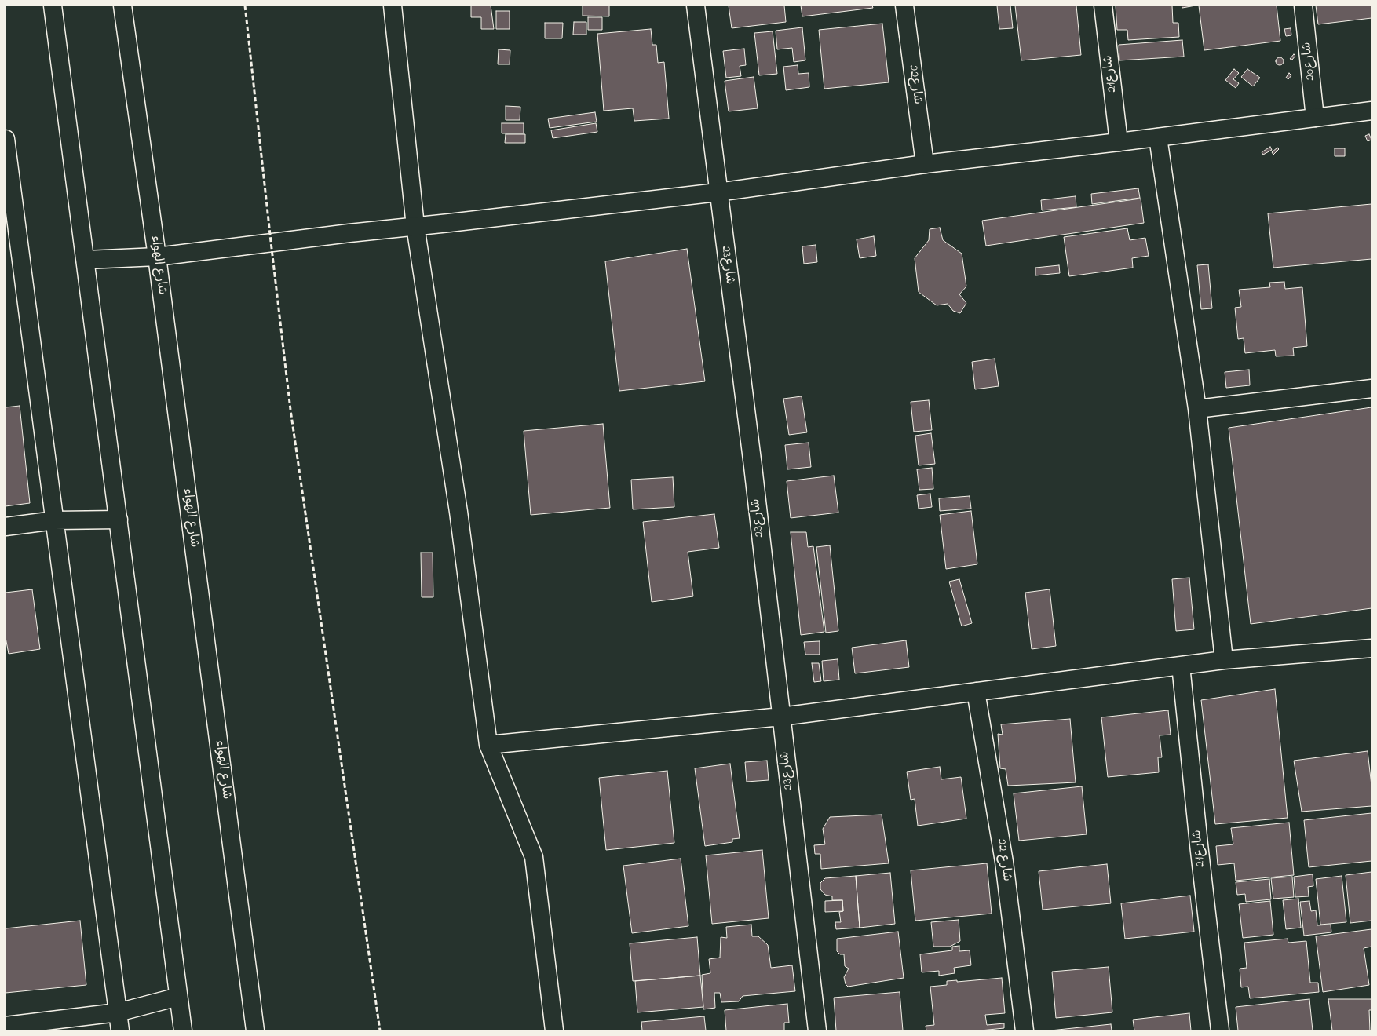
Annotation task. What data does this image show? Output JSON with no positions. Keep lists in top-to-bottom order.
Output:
{
  "streets": {
    "main road": [
      "شارع20",
      "شارع21",
      "شارع22",
      "شارع الهواء",
      "شارع23",
      "شارع 22"
    ]
  }
}
